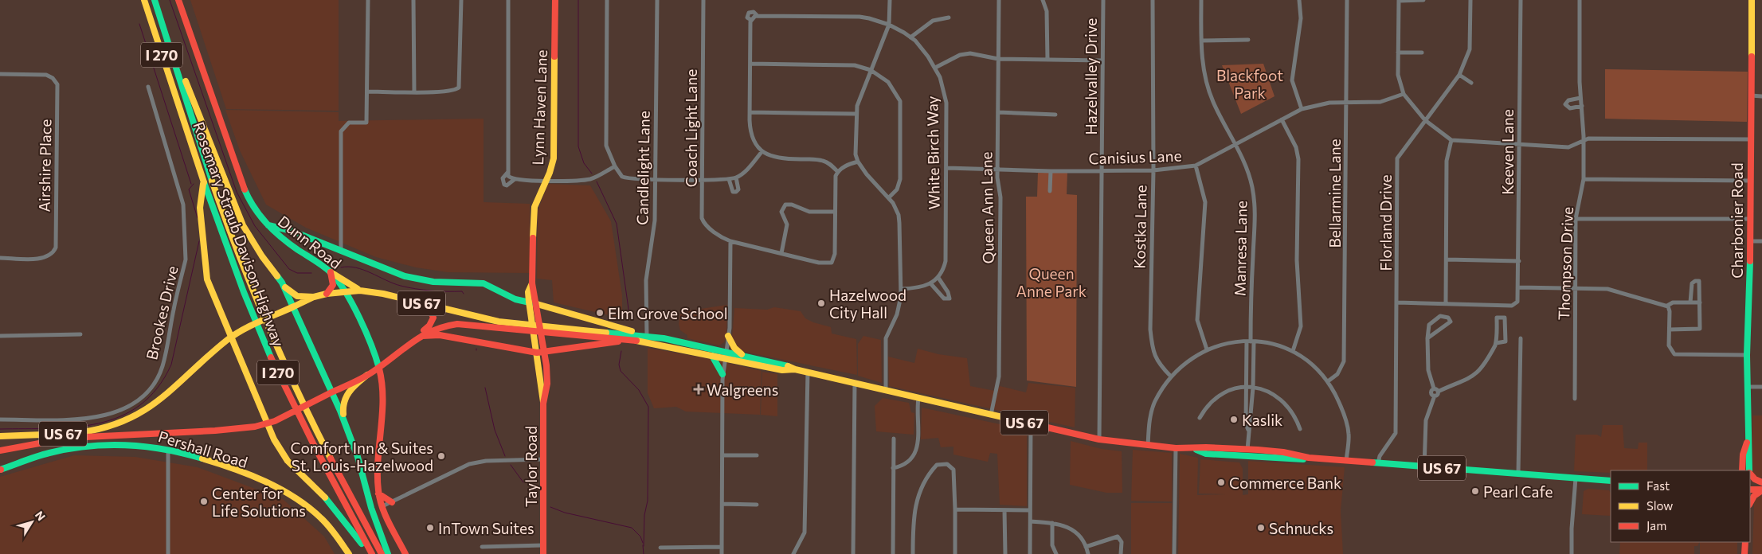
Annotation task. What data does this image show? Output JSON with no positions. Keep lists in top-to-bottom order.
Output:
{
  "streets": {
    "main road": [
      "I 270",
      "Lynn Haven Lane",
      "Charbonier Road",
      "Rosemary Straub Davison Highway",
      "Dunn Road",
      "US 67",
      "Pershall Road",
      "Taylor Road"
    ],
    "street": [
      "Hazelvalley Drive",
      "Coach Light Lane",
      "Keeven Lane",
      "White Birch Way",
      "Canisius Lane",
      "Airshire Place",
      "Candlelight Lane",
      "Bellarmine Lane",
      "Queen Ann Lane",
      "Florland Drive",
      "Kostka Lane",
      "Manresa Lane",
      "Thompson Drive",
      "Brookes Drive"
    ]
  },
  "crossings": [
    ["Hazelvalley Drive", "Canisius Lane"],
    ["Hazelvalley Drive", "US 67"],
    ["Lynn Haven Lane", "Taylor Road"],
    ["White Birch Way", "Canisius Lane"],
    ["Canisius Lane", "Bellarmine Lane"],
    ["Canisius Lane", "Queen Ann Lane"],
    ["Canisius Lane", "Kostka Lane"],
    ["Canisius Lane", "Manresa Lane"],
    ["Candlelight Lane", "US 67"],
    ["Queen Ann Lane", "US 67"],
    ["Florland Drive", "US 67"],
    ["Dunn Road", "US 67"],
    ["Manresa Lane", "US 67"]
  ],
  "parks": ["Blackfoot Park", "Queen Anne Park"],
  "places": {
    "other": [
      "Hazelwood City Hall",
      "Elm Grove School",
      "Kaslik",
      "Comfort Inn & Suites St. Louis-Hazelwood",
      "Commerce Bank",
      "Pearl Cafe",
      "Center for Life Solutions",
      "InTown Suites",
      "Schnucks"
    ],
    "health": ["Walgreens"]
  },
  "legend": ["Fast", "Slow", "Jam"],
  "north": "top right"
}
